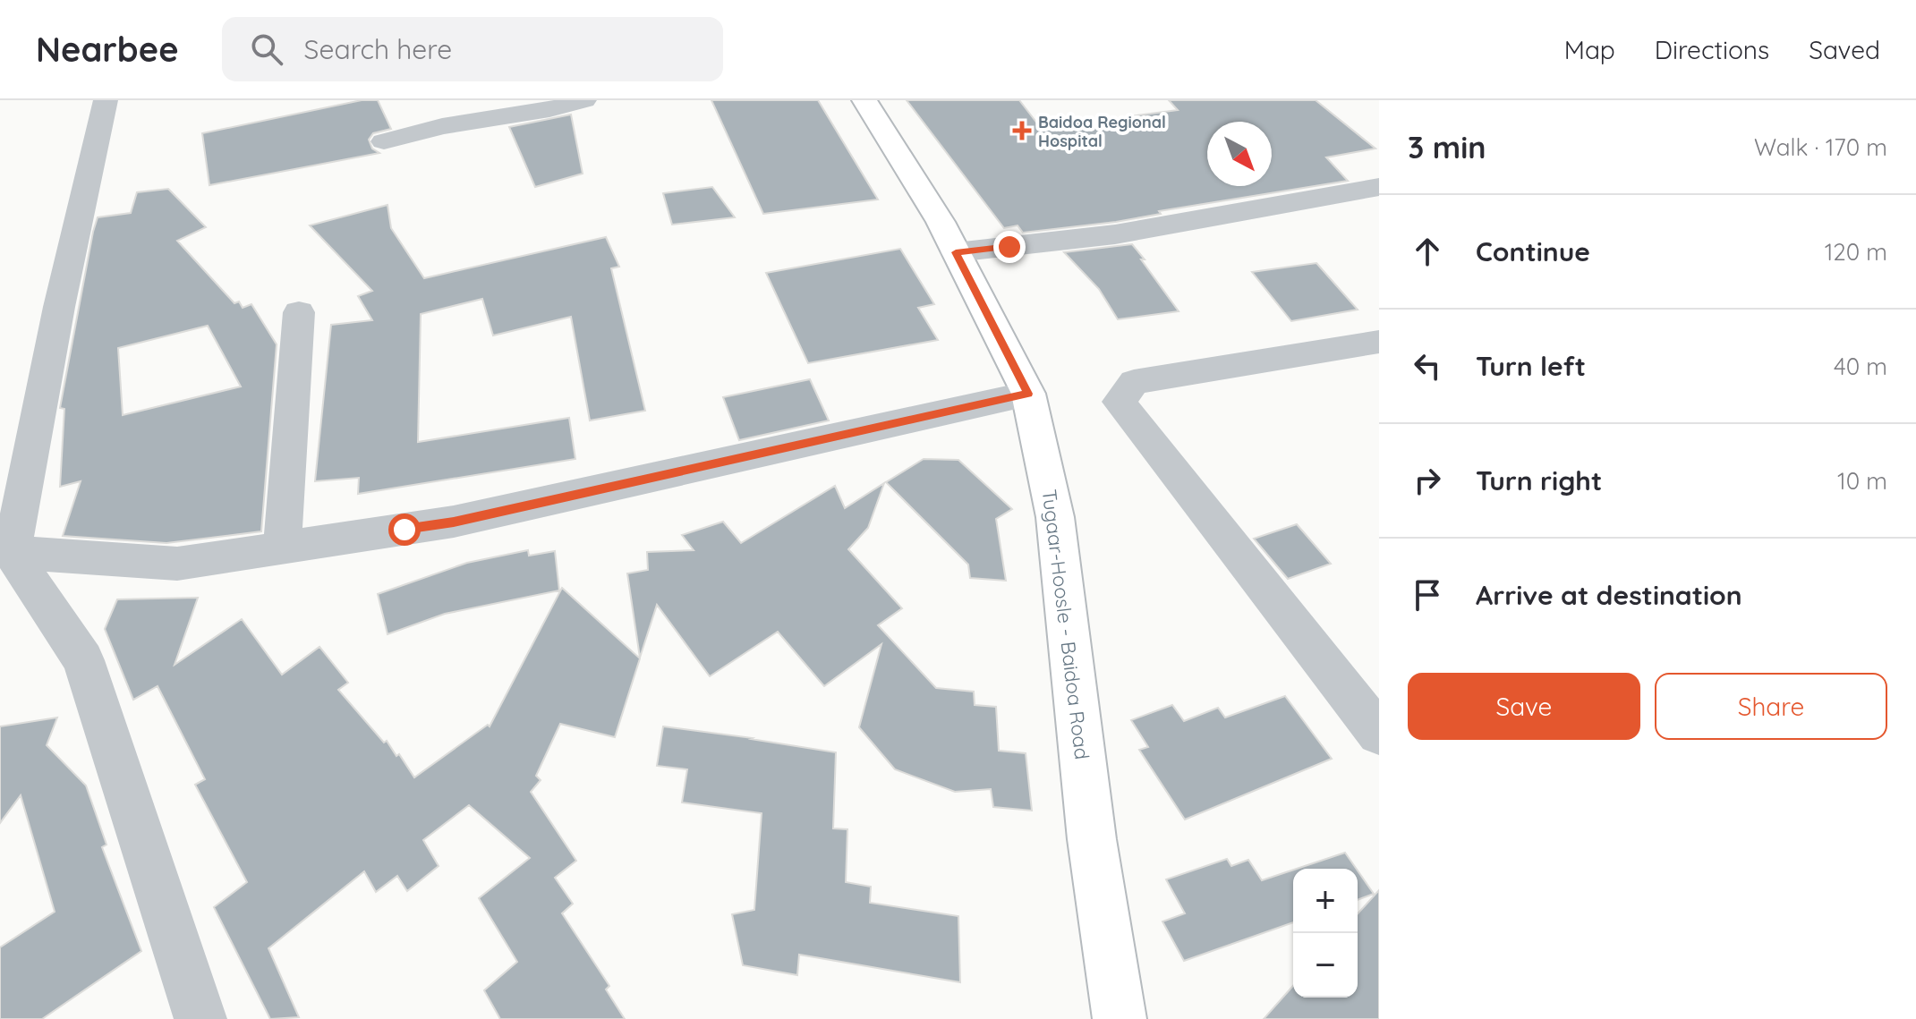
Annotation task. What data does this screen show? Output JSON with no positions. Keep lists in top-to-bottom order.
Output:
{
  "streets": {
    "main road": ["Tugaar-Hoosle - Baidoa Road"]
  },
  "places": {
    "health": ["Baidoa Regional Hospital"]
  },
  "north": "bottom right",
  "page": {
    "header": "Nearbee",
    "search": "Search here",
    "nav": ["Map", "Directions", "Saved"],
    "heading": ["3 min", "Walk · 170 m"],
    "list": [
      ["Continue", "120 m"],
      ["Turn left", "40 m"],
      ["Turn right", "10 m"],
      "Arrive at destination"
    ],
    "buttons": ["Save", "Share"],
    "map_buttons": ["+", "−"]
  }
}
